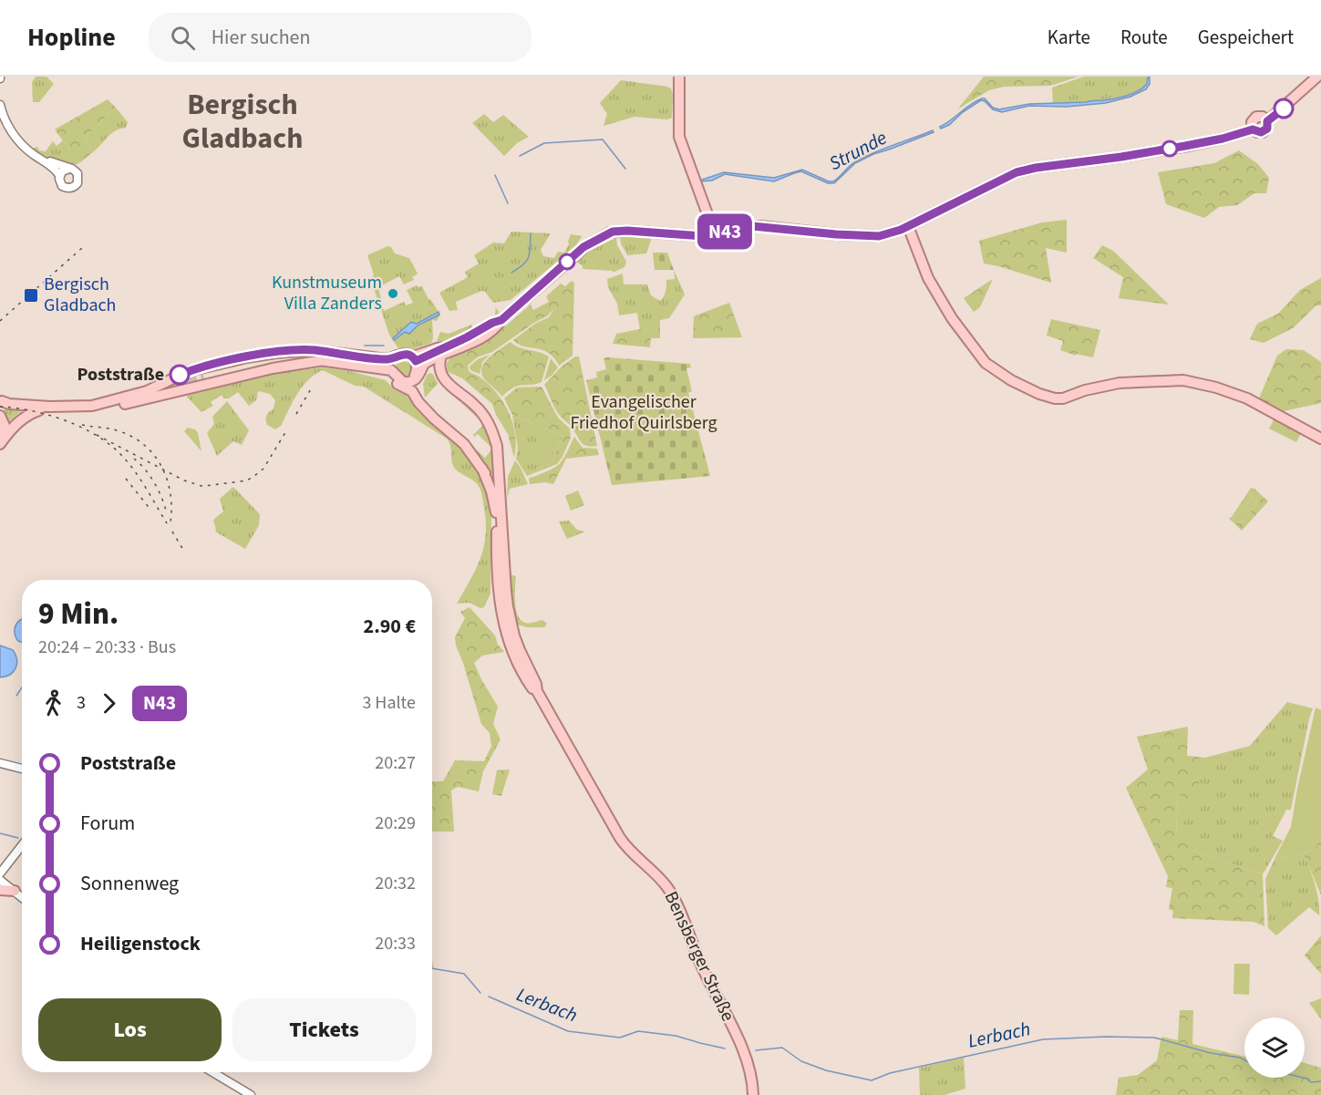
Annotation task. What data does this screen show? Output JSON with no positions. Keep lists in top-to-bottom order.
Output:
{
  "streets": {
    "main road": ["Bensberger Straße"]
  },
  "districts": ["Bergisch Gladbach"],
  "water": ["Strunde", "Lerbach"],
  "parks": ["Evangelischer Friedhof Quirlsberg"],
  "places": {
    "other": ["Kunstmuseum Villa Zanders", "Poststraße"],
    "transit": ["Bergisch Gladbach"]
  },
  "lines": ["bus line N43"],
  "page": {
    "header": "Hopline",
    "search": "Hier suchen",
    "nav": ["Karte", "Route", "Gespeichert"],
    "on_map": "N43",
    "heading": ["9 Min.", "20:24 – 20:33 · Bus", "2.90 €"],
    "legs": ["3", "N43", "3 Halte"],
    "list": [
      {
        "name": "Poststraße",
        "value": "20:27"
      },
      {
        "name": "Forum",
        "value": "20:29"
      },
      {
        "name": "Sonnenweg",
        "value": "20:32"
      },
      {
        "name": "Heiligenstock",
        "value": "20:33"
      }
    ],
    "buttons": ["Los", "Tickets"]
  }
}
